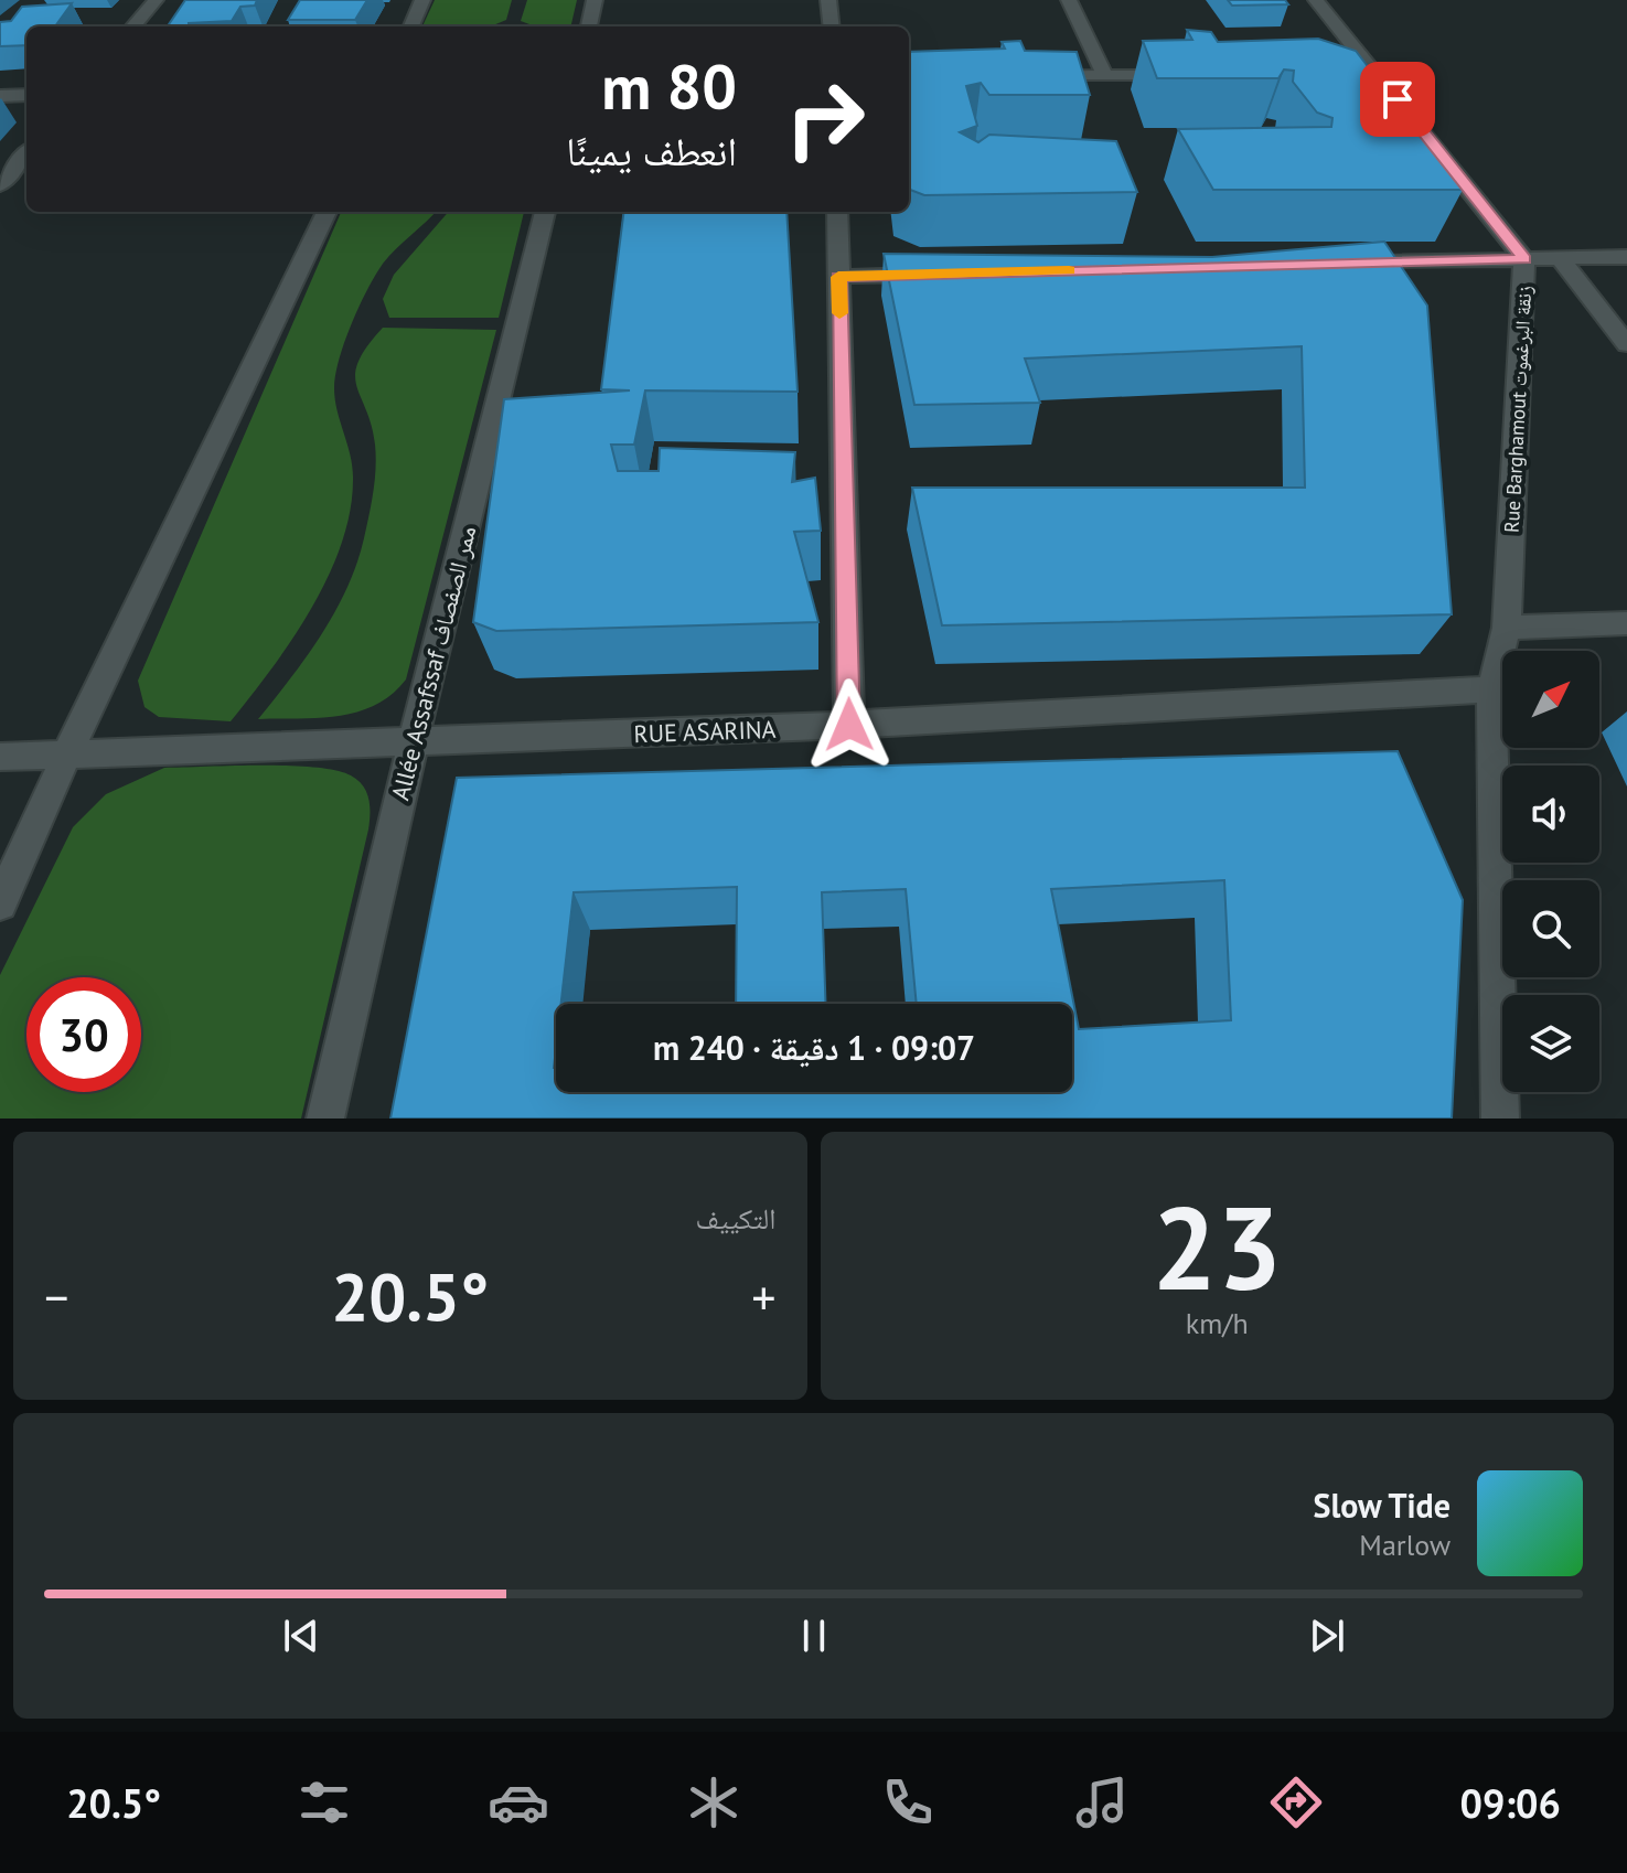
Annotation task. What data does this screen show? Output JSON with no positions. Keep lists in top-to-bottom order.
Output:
{
  "streets": {
    "street": ["Rue Barghamout زنقة البرغموت", "Allée Assafssaf ممر الصفصاف", "RUE ASARINA"]
  },
  "crossings": [
    ["Allée Assafssaf ممر الصفصاف", "RUE ASARINA"]
  ],
  "north": "top right",
  "page": {
    "turn": ["80 m", "انعطف يمينًا"],
    "limit": "30",
    "trip": "09:07 · 1 دقيقة · 240 m",
    "tile": [
      ["23", "km/h"],
      "التكييف"
    ],
    "heat": ["−", "20.5°", "+"],
    "song": ["Slow Tide", "Marlow"],
    "tabs": ["09:06", "20.5°"]
  }
}
